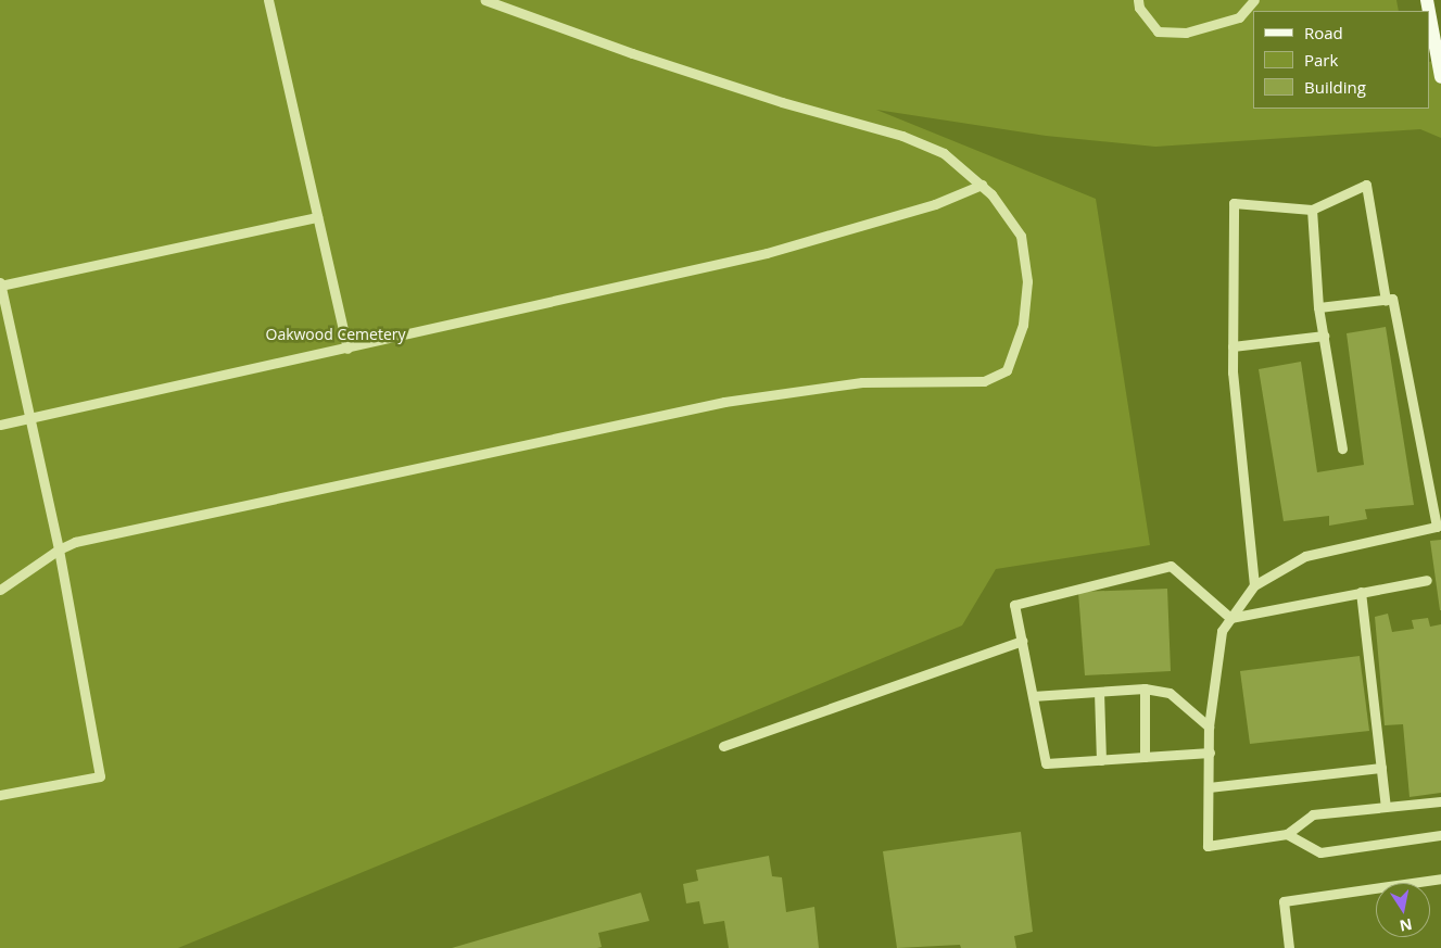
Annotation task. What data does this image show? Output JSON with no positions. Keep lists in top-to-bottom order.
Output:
{
  "parks": ["Oakwood Cemetery"],
  "legend": ["Road", "Park", "Building"],
  "north": "bottom"
}
